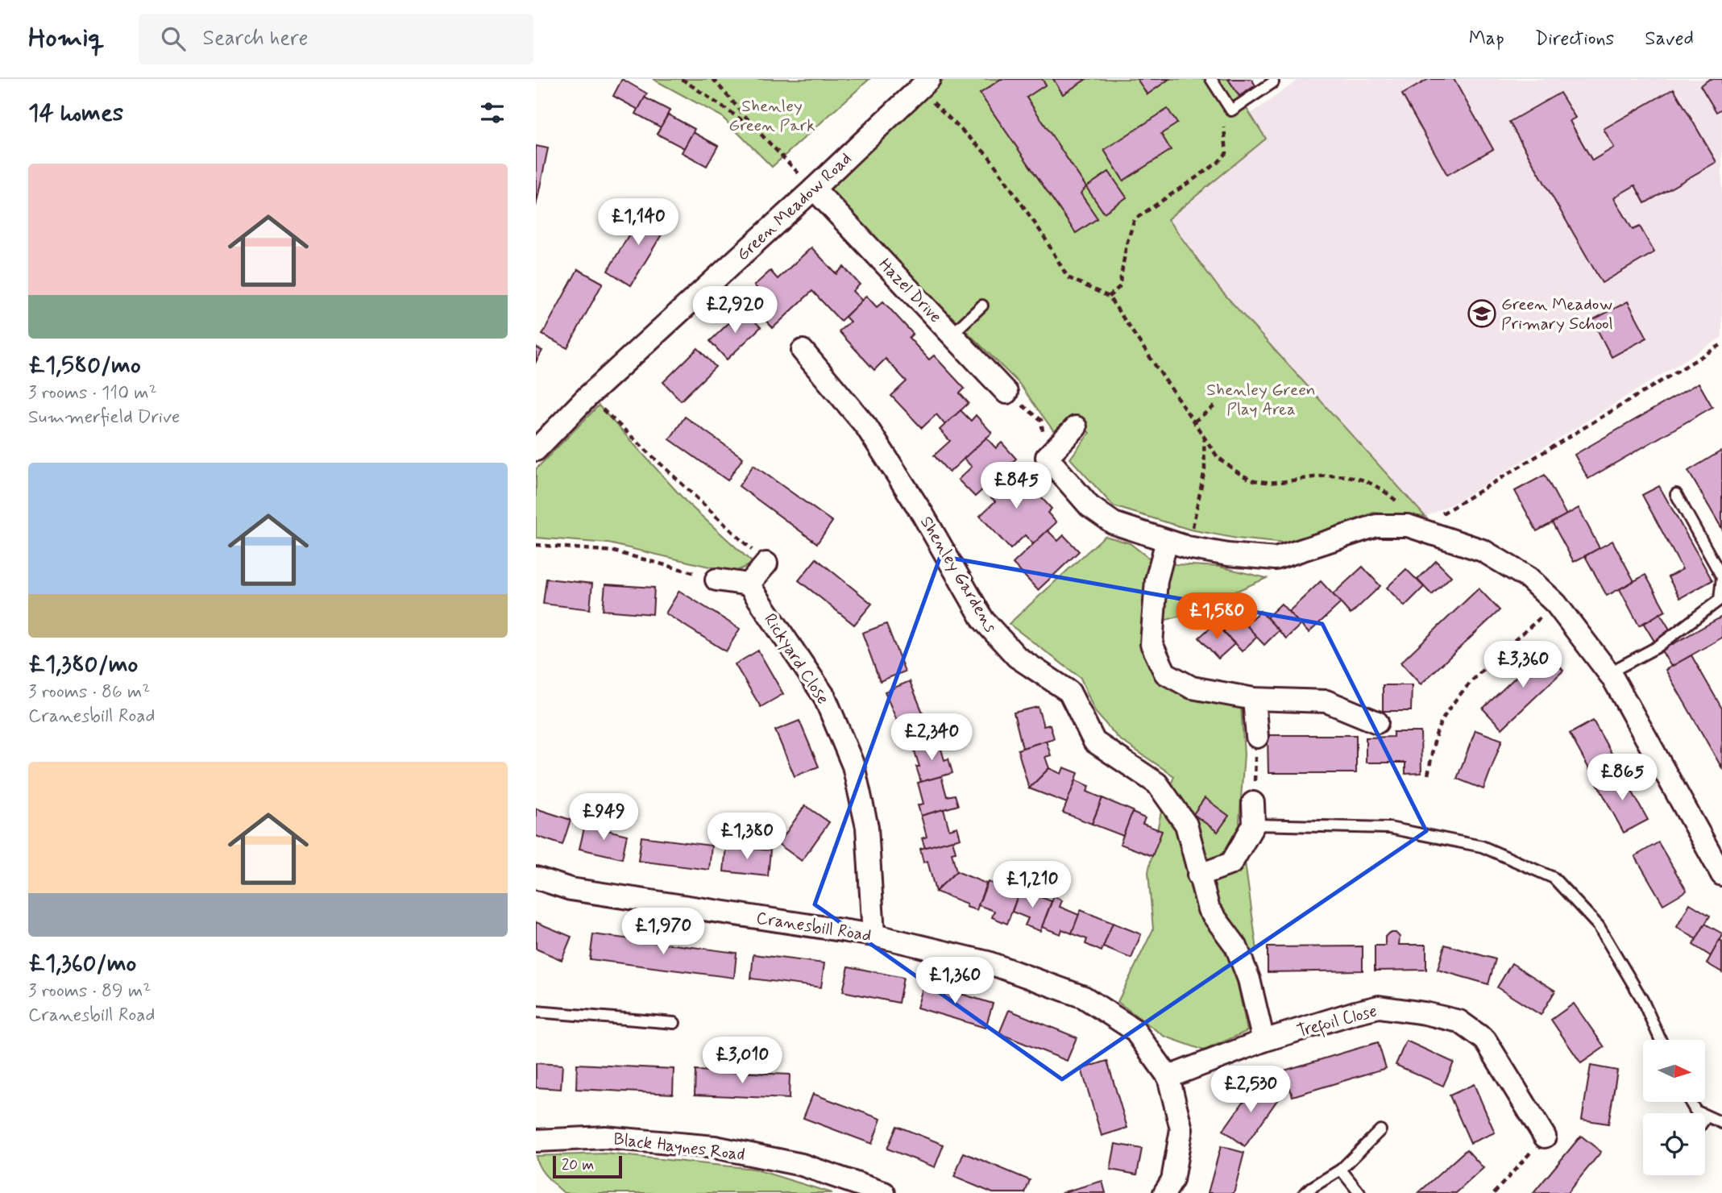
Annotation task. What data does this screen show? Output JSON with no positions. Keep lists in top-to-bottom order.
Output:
{
  "streets": {
    "street": [
      "Green Meadow Road",
      "Hazel Drive",
      "Shenley Gardens",
      "Rickyard Close",
      "Cranesbill Road",
      "Trefoil Close",
      "Black Haynes Road"
    ]
  },
  "crossings": [
    ["Green Meadow Road", "Hazel Drive"],
    ["Shenley Gardens", "Trefoil Close"],
    ["Rickyard Close", "Cranesbill Road"],
    ["Cranesbill Road", "Trefoil Close"]
  ],
  "parks": ["Shenley Green Park", "Shenley Green Play Area"],
  "places": {
    "school or university": ["Green Meadow Primary School"]
  },
  "scale_bar": "20 m",
  "north": "right",
  "page": {
    "header": "Homiq",
    "search": "Search here",
    "nav": ["Map", "Directions", "Saved"],
    "heading": "14 homes",
    "list": [
      {
        "name": "£1,580/mo",
        "note": "3 rooms · 110 m² · Summerfield Drive"
      },
      {
        "name": "£1,380/mo",
        "note": "3 rooms · 86 m² · Cranesbill Road"
      },
      {
        "name": "£1,360/mo",
        "note": "3 rooms · 89 m² · Cranesbill Road"
      }
    ],
    "price": [
      "£1,140",
      "£2,920",
      "£845",
      "£1,580",
      "£3,360",
      "£2,340",
      "£865",
      "£949",
      "£1,380",
      "£1,210",
      "£1,970",
      "£1,360",
      "£3,010",
      "£2,530"
    ],
    "scale": "20 m"
  }
}
